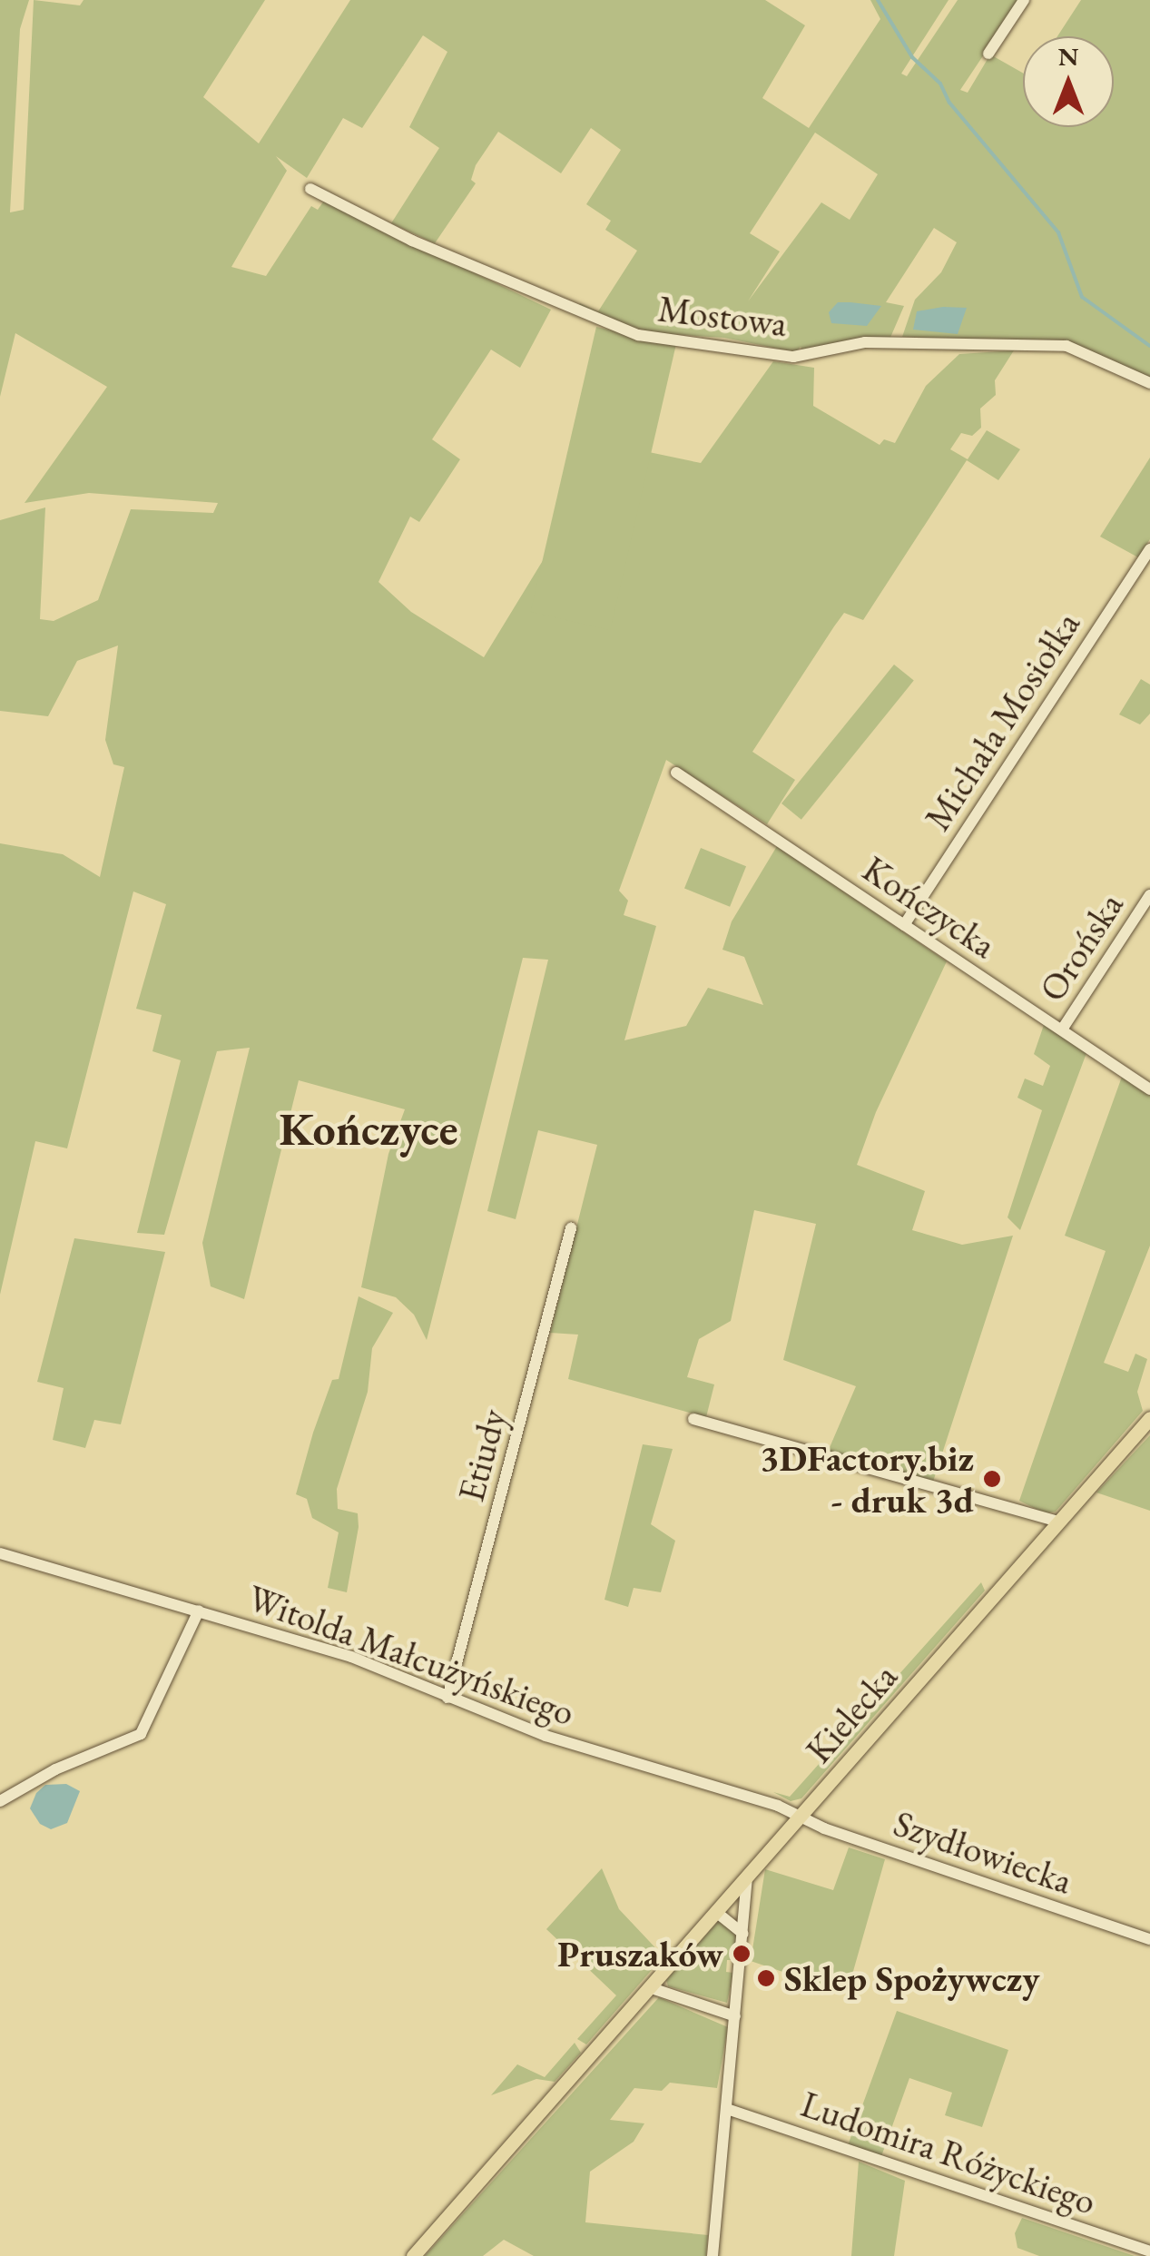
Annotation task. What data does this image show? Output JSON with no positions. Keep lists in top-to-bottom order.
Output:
{
  "streets": {
    "main road": ["Kielecka"],
    "street": [
      "Mostowa",
      "Michała Mosiołka",
      "Kończycka",
      "Orońska",
      "Etiudy",
      "Witolda Małcużyńskiego",
      "Szydłowiecka",
      "Ludomira Różyckiego"
    ]
  },
  "crossings": [
    ["Michała Mosiołka", "Kończycka"],
    ["Kończycka", "Orońska"],
    ["Etiudy", "Witolda Małcużyńskiego"],
    ["Witolda Małcużyńskiego", "Kielecka"],
    ["Witolda Małcużyńskiego", "Szydłowiecka"],
    ["Kielecka", "Szydłowiecka"]
  ],
  "districts": ["Kończyce"],
  "places": ["3DFactory.biz - druk 3d", "Pruszaków", "Sklep Spożywczy"],
  "north": "top"
}
